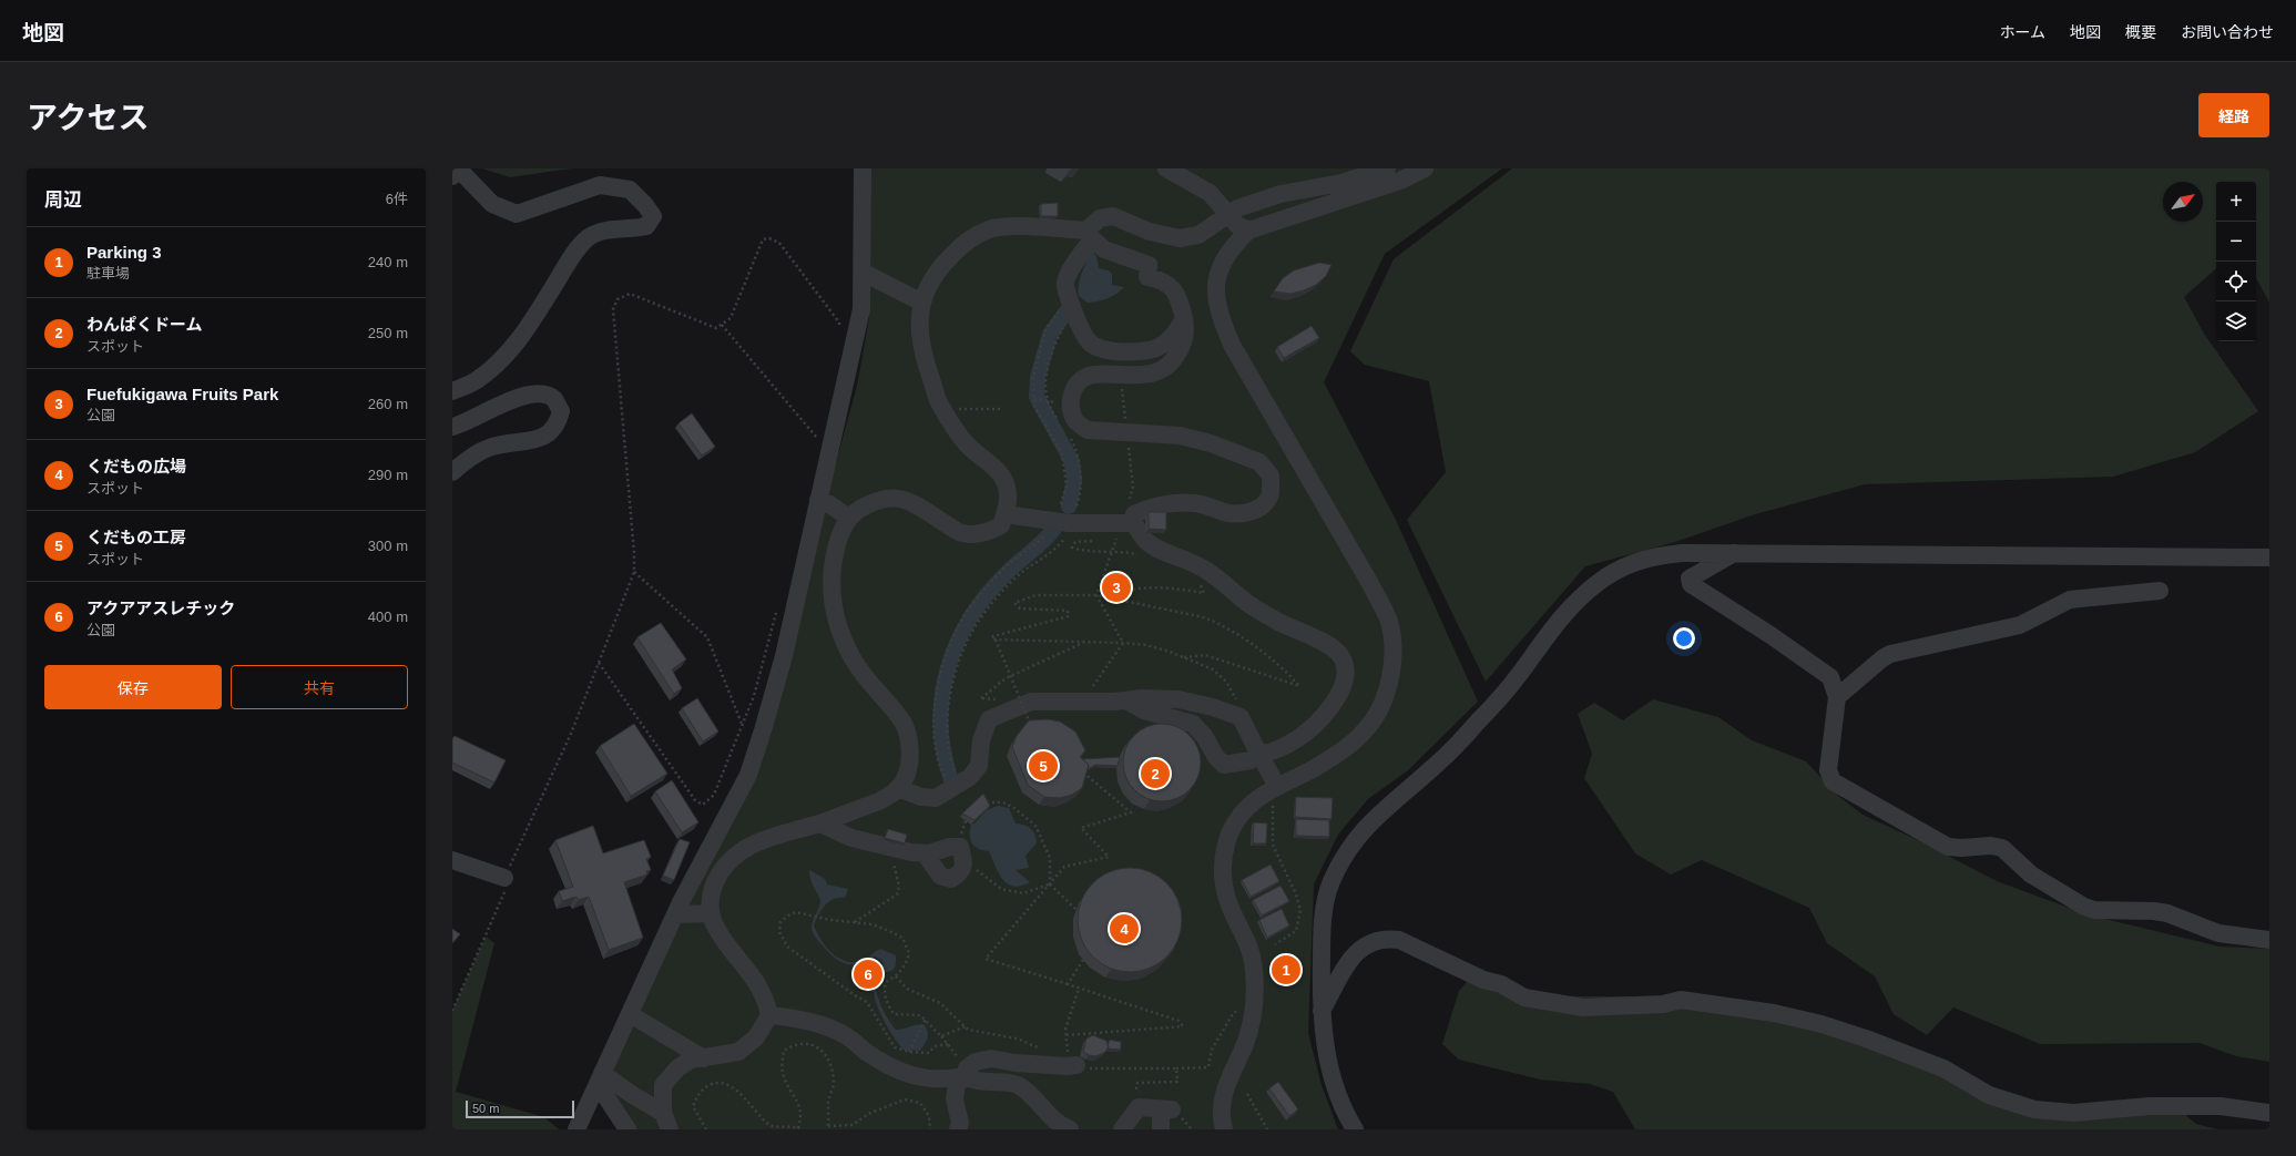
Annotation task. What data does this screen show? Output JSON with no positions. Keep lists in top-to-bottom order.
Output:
{
  "scale_bar": "50 m",
  "north": "top right",
  "page": {
    "header": "地図",
    "nav": [
      "ホーム",
      "地図",
      "概要",
      "お問い合わせ"
    ],
    "title": "アクセス",
    "buttons": [
      "経路",
      ["保存", "共有"]
    ],
    "heading": ["周辺", "6件"],
    "map_buttons": ["+", "−"],
    "list": [
      {
        "mark": "1",
        "name": "Parking 3",
        "note": "駐車場",
        "value": "240 m"
      },
      {
        "mark": "2",
        "name": "わんぱくドーム",
        "note": "スポット",
        "value": "250 m"
      },
      {
        "mark": "3",
        "name": "Fuefukigawa Fruits Park",
        "note": "公園",
        "value": "260 m"
      },
      {
        "mark": "4",
        "name": "くだもの広場",
        "note": "スポット",
        "value": "290 m"
      },
      {
        "mark": "5",
        "name": "くだもの工房",
        "note": "スポット",
        "value": "300 m"
      },
      {
        "mark": "6",
        "name": "アクアアスレチック",
        "note": "公園",
        "value": "400 m"
      }
    ],
    "pins": [
      "3",
      "5",
      "2",
      "4",
      "1",
      "6"
    ],
    "scale": "50 m"
  }
}
